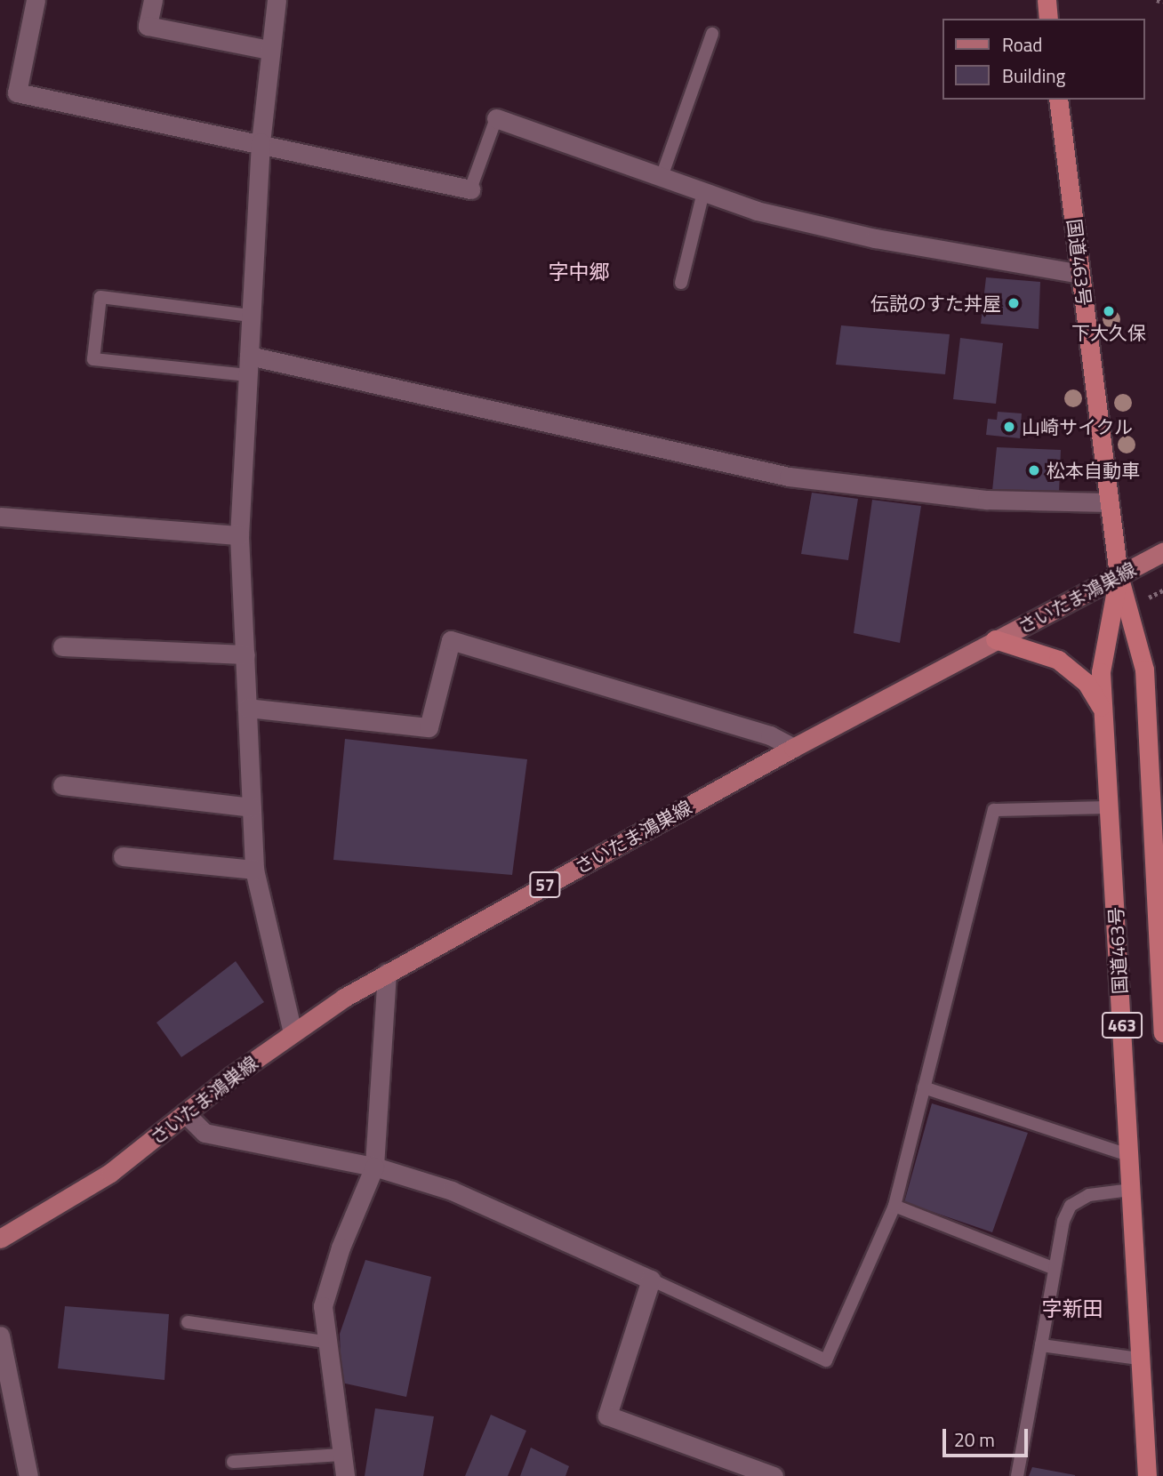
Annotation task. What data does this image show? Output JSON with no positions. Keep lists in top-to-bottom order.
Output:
{
  "streets": {
    "highway": ["国道463号", "463"],
    "main road": ["さいたま鴻巣線", "57"]
  },
  "crossings": [
    ["国道463号", "さいたま鴻巣線"]
  ],
  "districts": ["字中郷", "字新田"],
  "places": [
    "伝説のすた丼屋",
    "下大久保",
    "山崎サイクル",
    "松本自動車"
  ],
  "legend": ["Road", "Building"],
  "scale_bar": "20 m"
}
